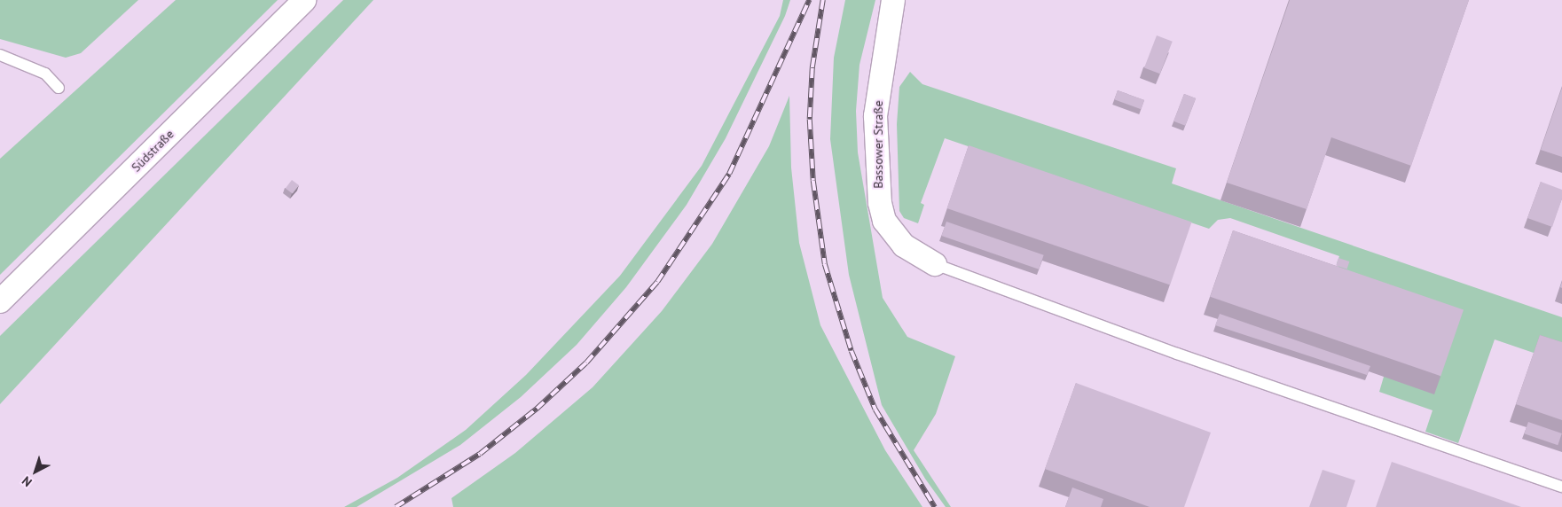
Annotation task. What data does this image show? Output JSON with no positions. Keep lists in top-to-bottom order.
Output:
{
  "streets": {
    "street": ["Bassower Straße", "Südstraße"]
  },
  "north": "bottom left"
}
